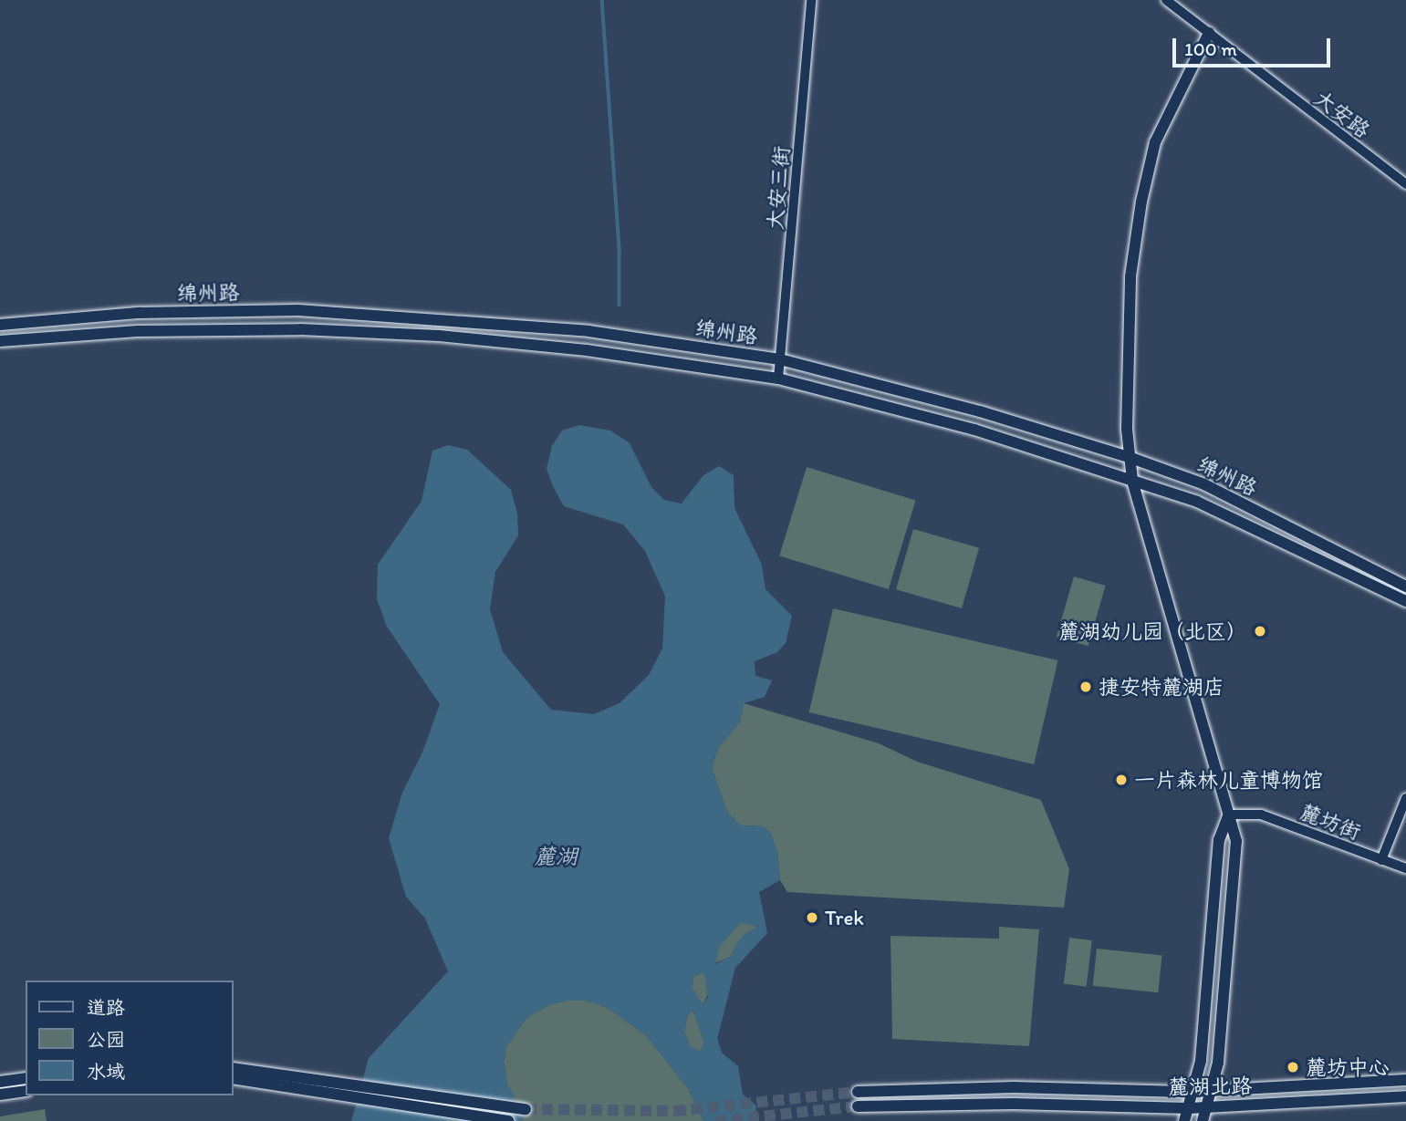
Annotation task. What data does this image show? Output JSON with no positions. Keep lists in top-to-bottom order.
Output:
{
  "streets": {
    "street": [
      "大安路",
      "大安三街",
      "绵州路",
      "麓坊街",
      "麓湖北路"
    ]
  },
  "crossings": [
    ["大安三街", "绵州路"]
  ],
  "water": ["麓湖"],
  "places": [
    "麓湖幼儿园（北区）",
    "捷安特麓湖店",
    "一片森林儿童博物馆",
    "Trek",
    "麓坊中心"
  ],
  "legend": ["道路", "公园", "水域"],
  "scale_bar": "100 m"
}
